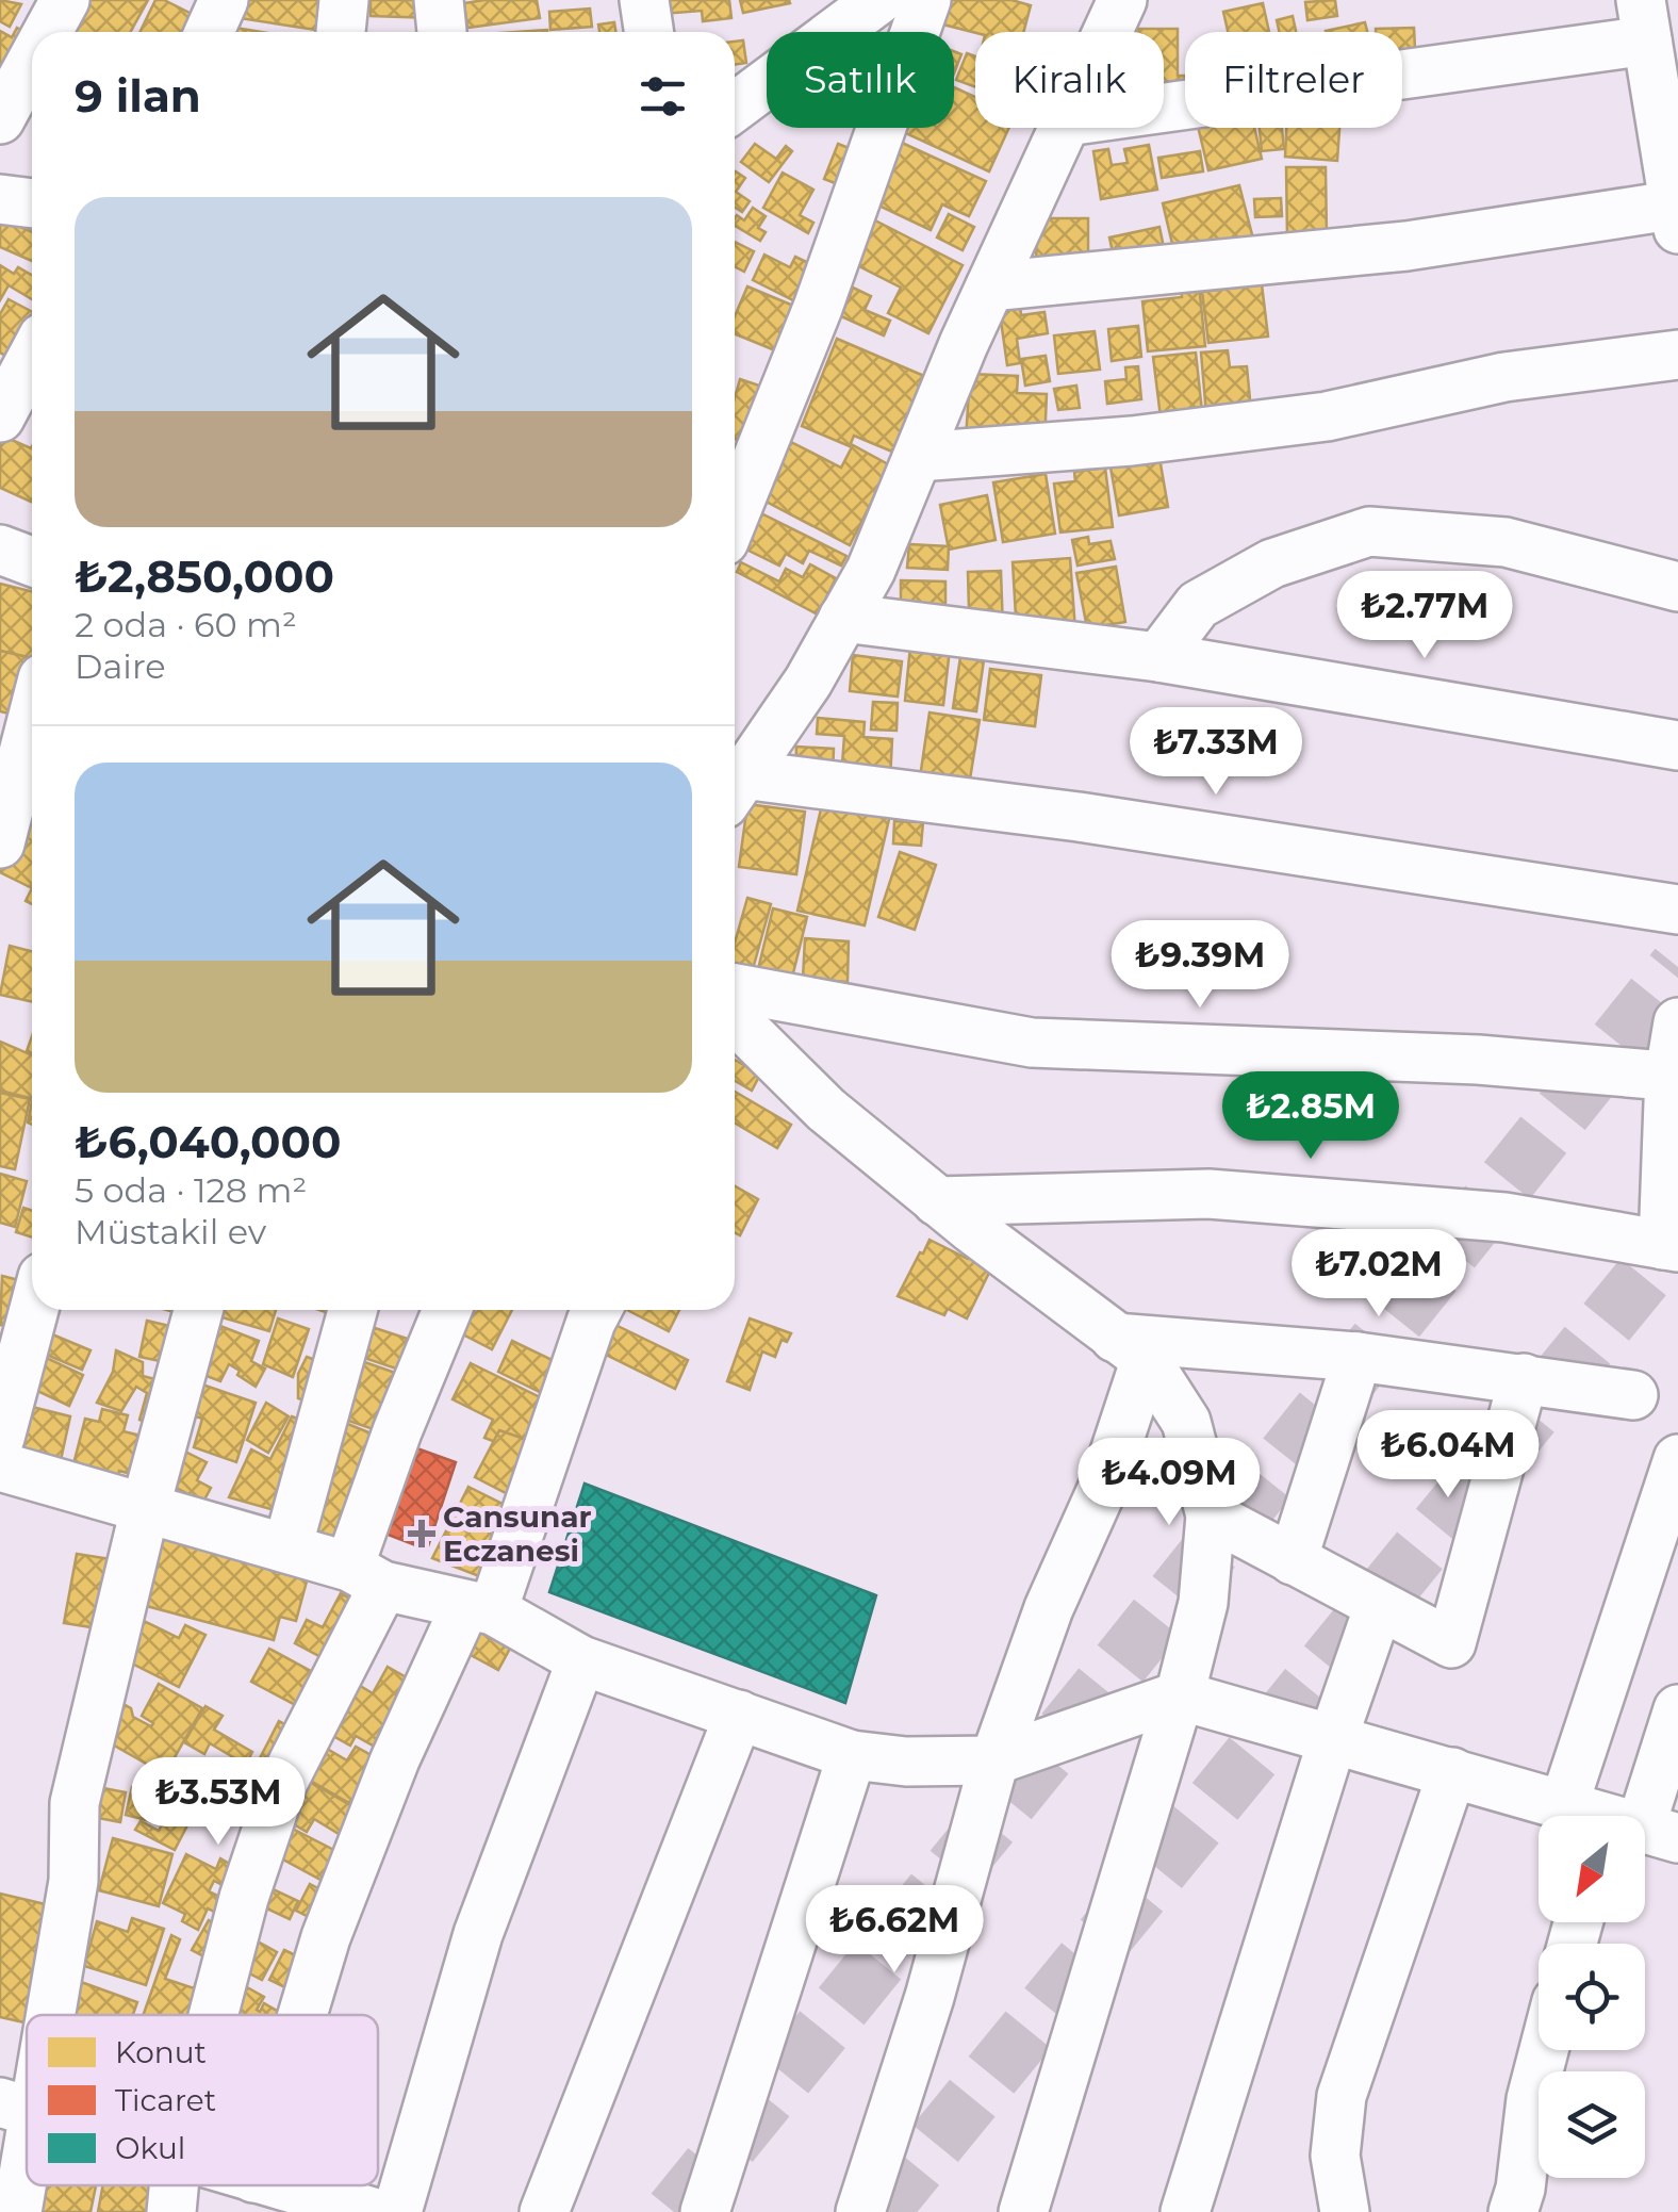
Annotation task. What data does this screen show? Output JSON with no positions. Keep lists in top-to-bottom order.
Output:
{
  "places": {
    "health": ["Cansunar Eczanesi"]
  },
  "legend": ["Konut", "Ticaret", "Okul"],
  "north": "bottom left",
  "page": {
    "chip": ["Satılık", "Kiralık", "Filtreler"],
    "heading": "9 ilan",
    "list": [
      {
        "name": "₺2,850,000",
        "note": "2 oda · 60 m² · Daire"
      },
      {
        "name": "₺6,040,000",
        "note": "5 oda · 128 m² · Müstakil ev"
      }
    ],
    "price": [
      "₺2.77M",
      "₺7.33M",
      "₺9.39M",
      "₺2.85M",
      "₺7.02M",
      "₺6.04M",
      "₺4.09M",
      "₺3.53M",
      "₺6.62M"
    ]
  }
}
